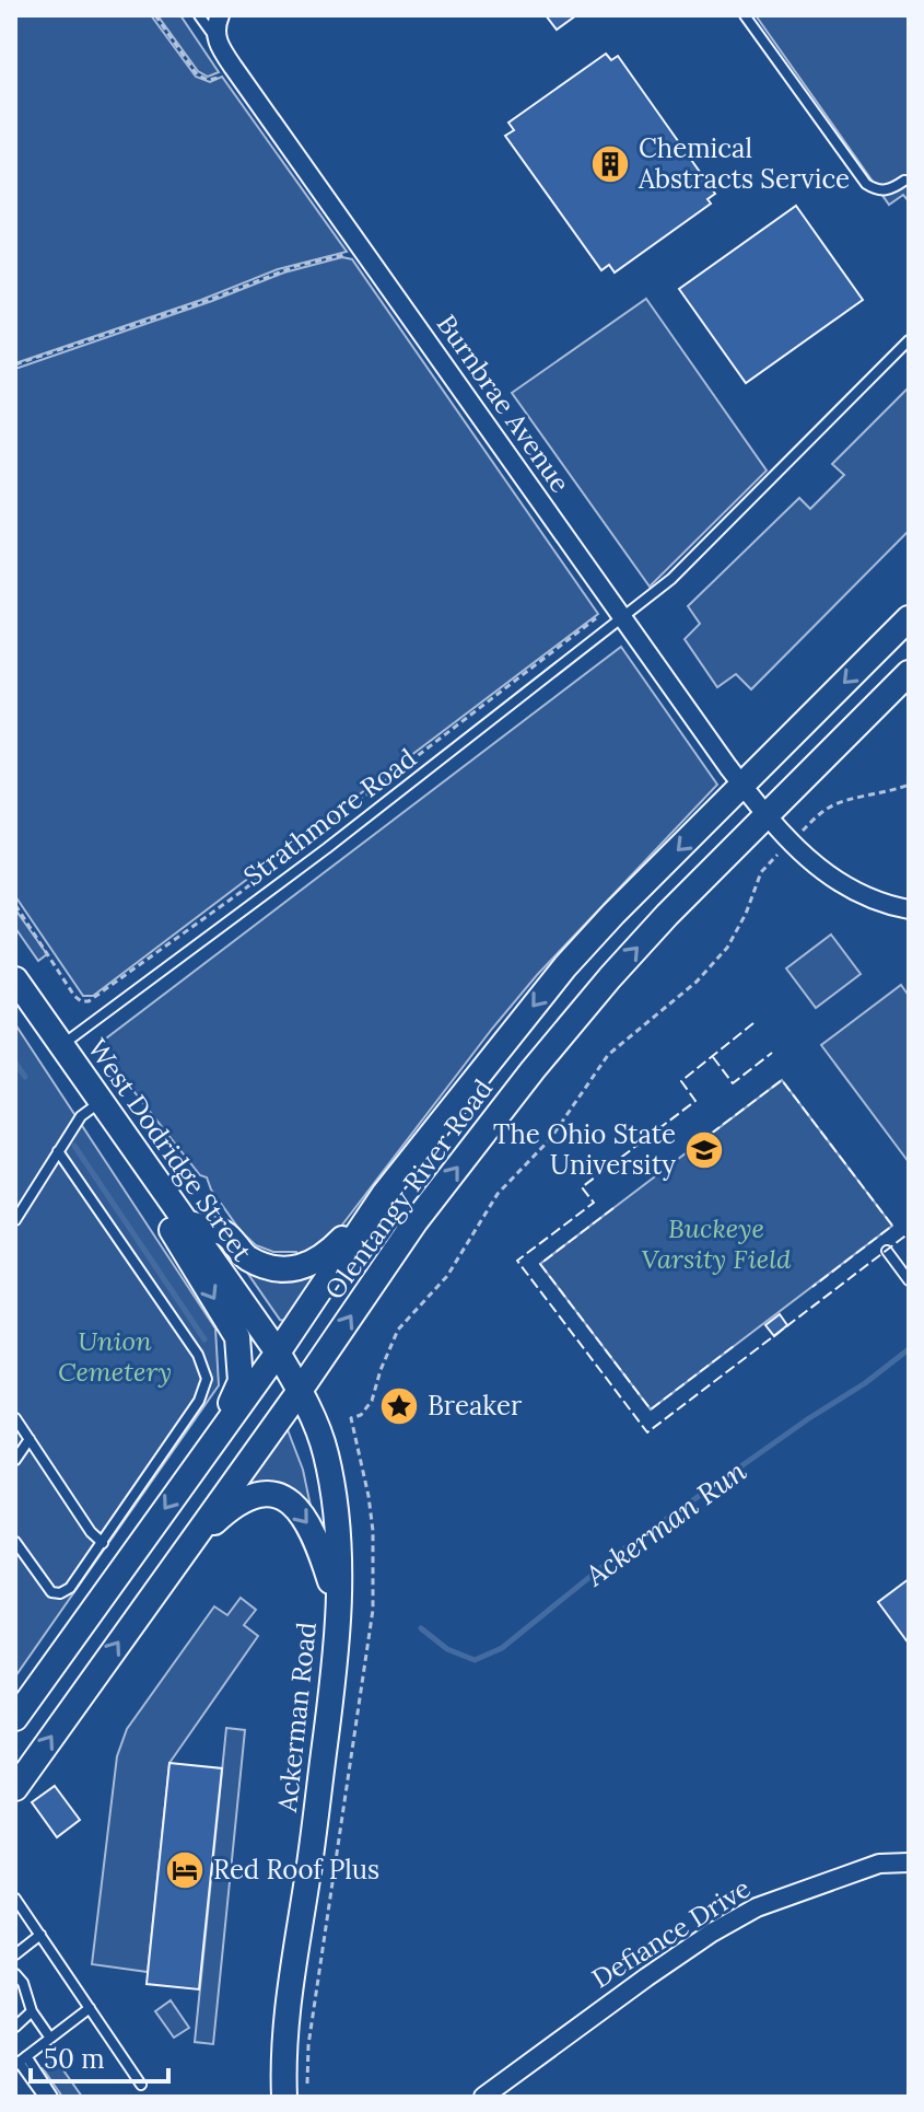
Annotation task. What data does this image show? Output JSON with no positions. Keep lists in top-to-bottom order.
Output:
{
  "streets": {
    "main road": ["West Dodridge Street", "Olentangy River Road", "Ackerman Road"],
    "street": ["Burnbrae Avenue", "Defiance Drive"],
    "lane": ["Strathmore Road"]
  },
  "crossings": [
    ["Burnbrae Avenue", "Strathmore Road"],
    ["Burnbrae Avenue", "Olentangy River Road"],
    ["Strathmore Road", "West Dodridge Street"],
    ["West Dodridge Street", "Olentangy River Road"],
    ["West Dodridge Street", "Ackerman Road"],
    ["Olentangy River Road", "Ackerman Road"]
  ],
  "water": ["Ackerman Run"],
  "parks": ["Buckeye Varsity Field", "Union Cemetery"],
  "places": {
    "building": ["Chemical Abstracts Service"],
    "school or university": ["The Ohio State University"],
    "place": ["Breaker"],
    "hotel": ["Red Roof Plus"]
  },
  "scale_bar": "50 m"
}
